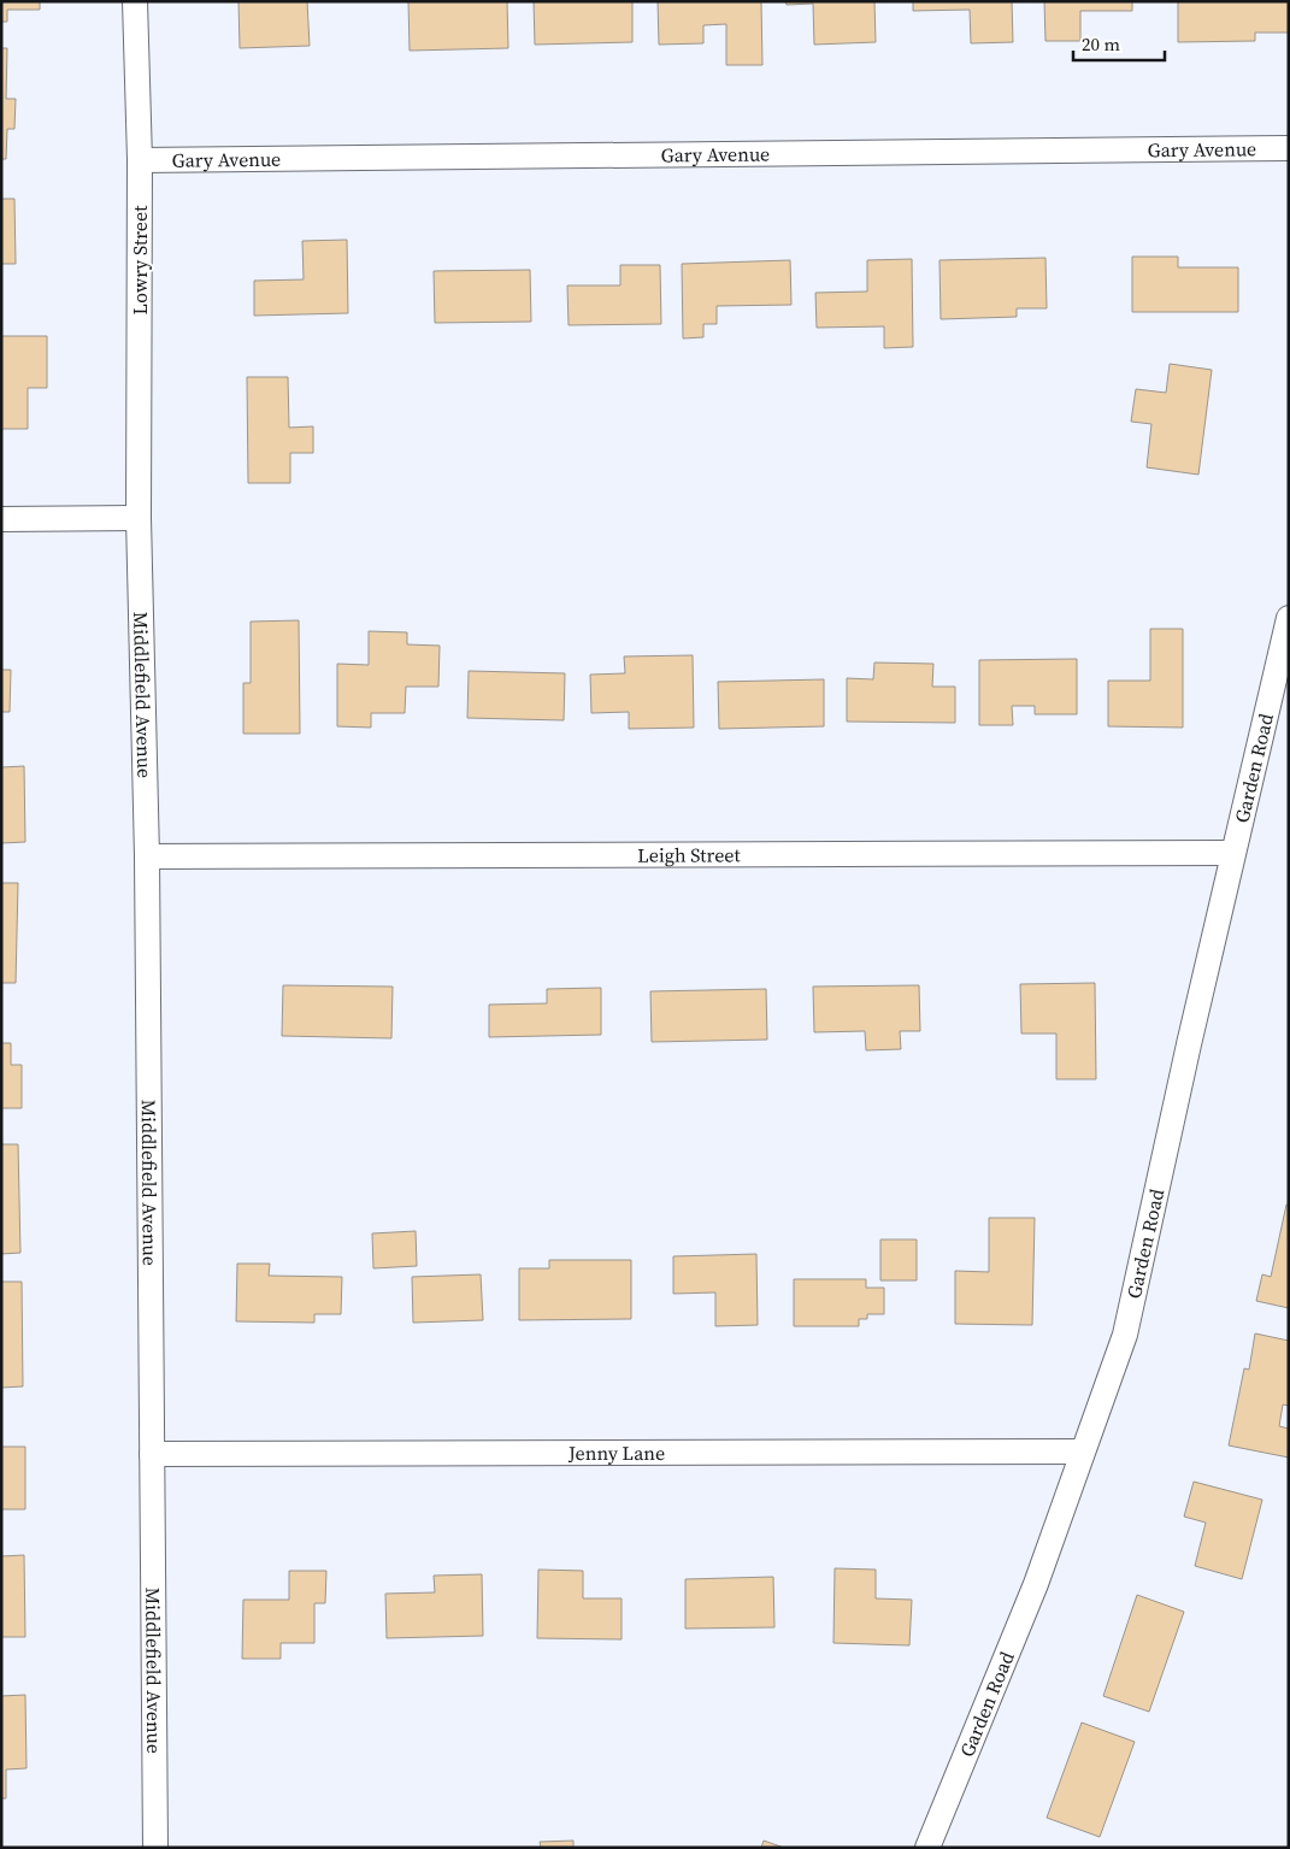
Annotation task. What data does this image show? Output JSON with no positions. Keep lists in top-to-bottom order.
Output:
{
  "streets": {
    "street": [
      "Gary Avenue",
      "Lowry Street",
      "Middlefield Avenue",
      "Garden Road",
      "Leigh Street",
      "Jenny Lane"
    ]
  },
  "crossings": [
    ["Gary Avenue", "Lowry Street"],
    ["Lowry Street", "Middlefield Avenue"],
    ["Middlefield Avenue", "Leigh Street"],
    ["Middlefield Avenue", "Jenny Lane"],
    ["Garden Road", "Leigh Street"],
    ["Garden Road", "Jenny Lane"]
  ],
  "scale_bar": "20 m"
}
